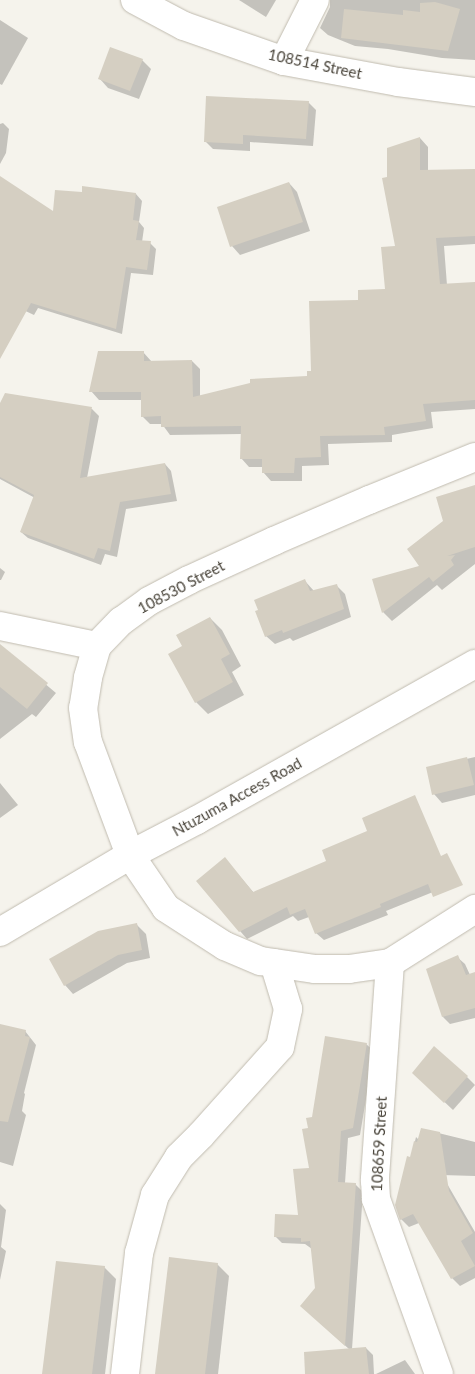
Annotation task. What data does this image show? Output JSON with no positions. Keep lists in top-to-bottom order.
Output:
{
  "streets": {
    "street": [
      "108514 Street",
      "108530 Street",
      "Ntuzuma Access Road",
      "108659 Street"
    ]
  },
  "crossings": [
    ["108530 Street", "Ntuzuma Access Road"],
    ["108530 Street", "108659 Street"]
  ]
}
